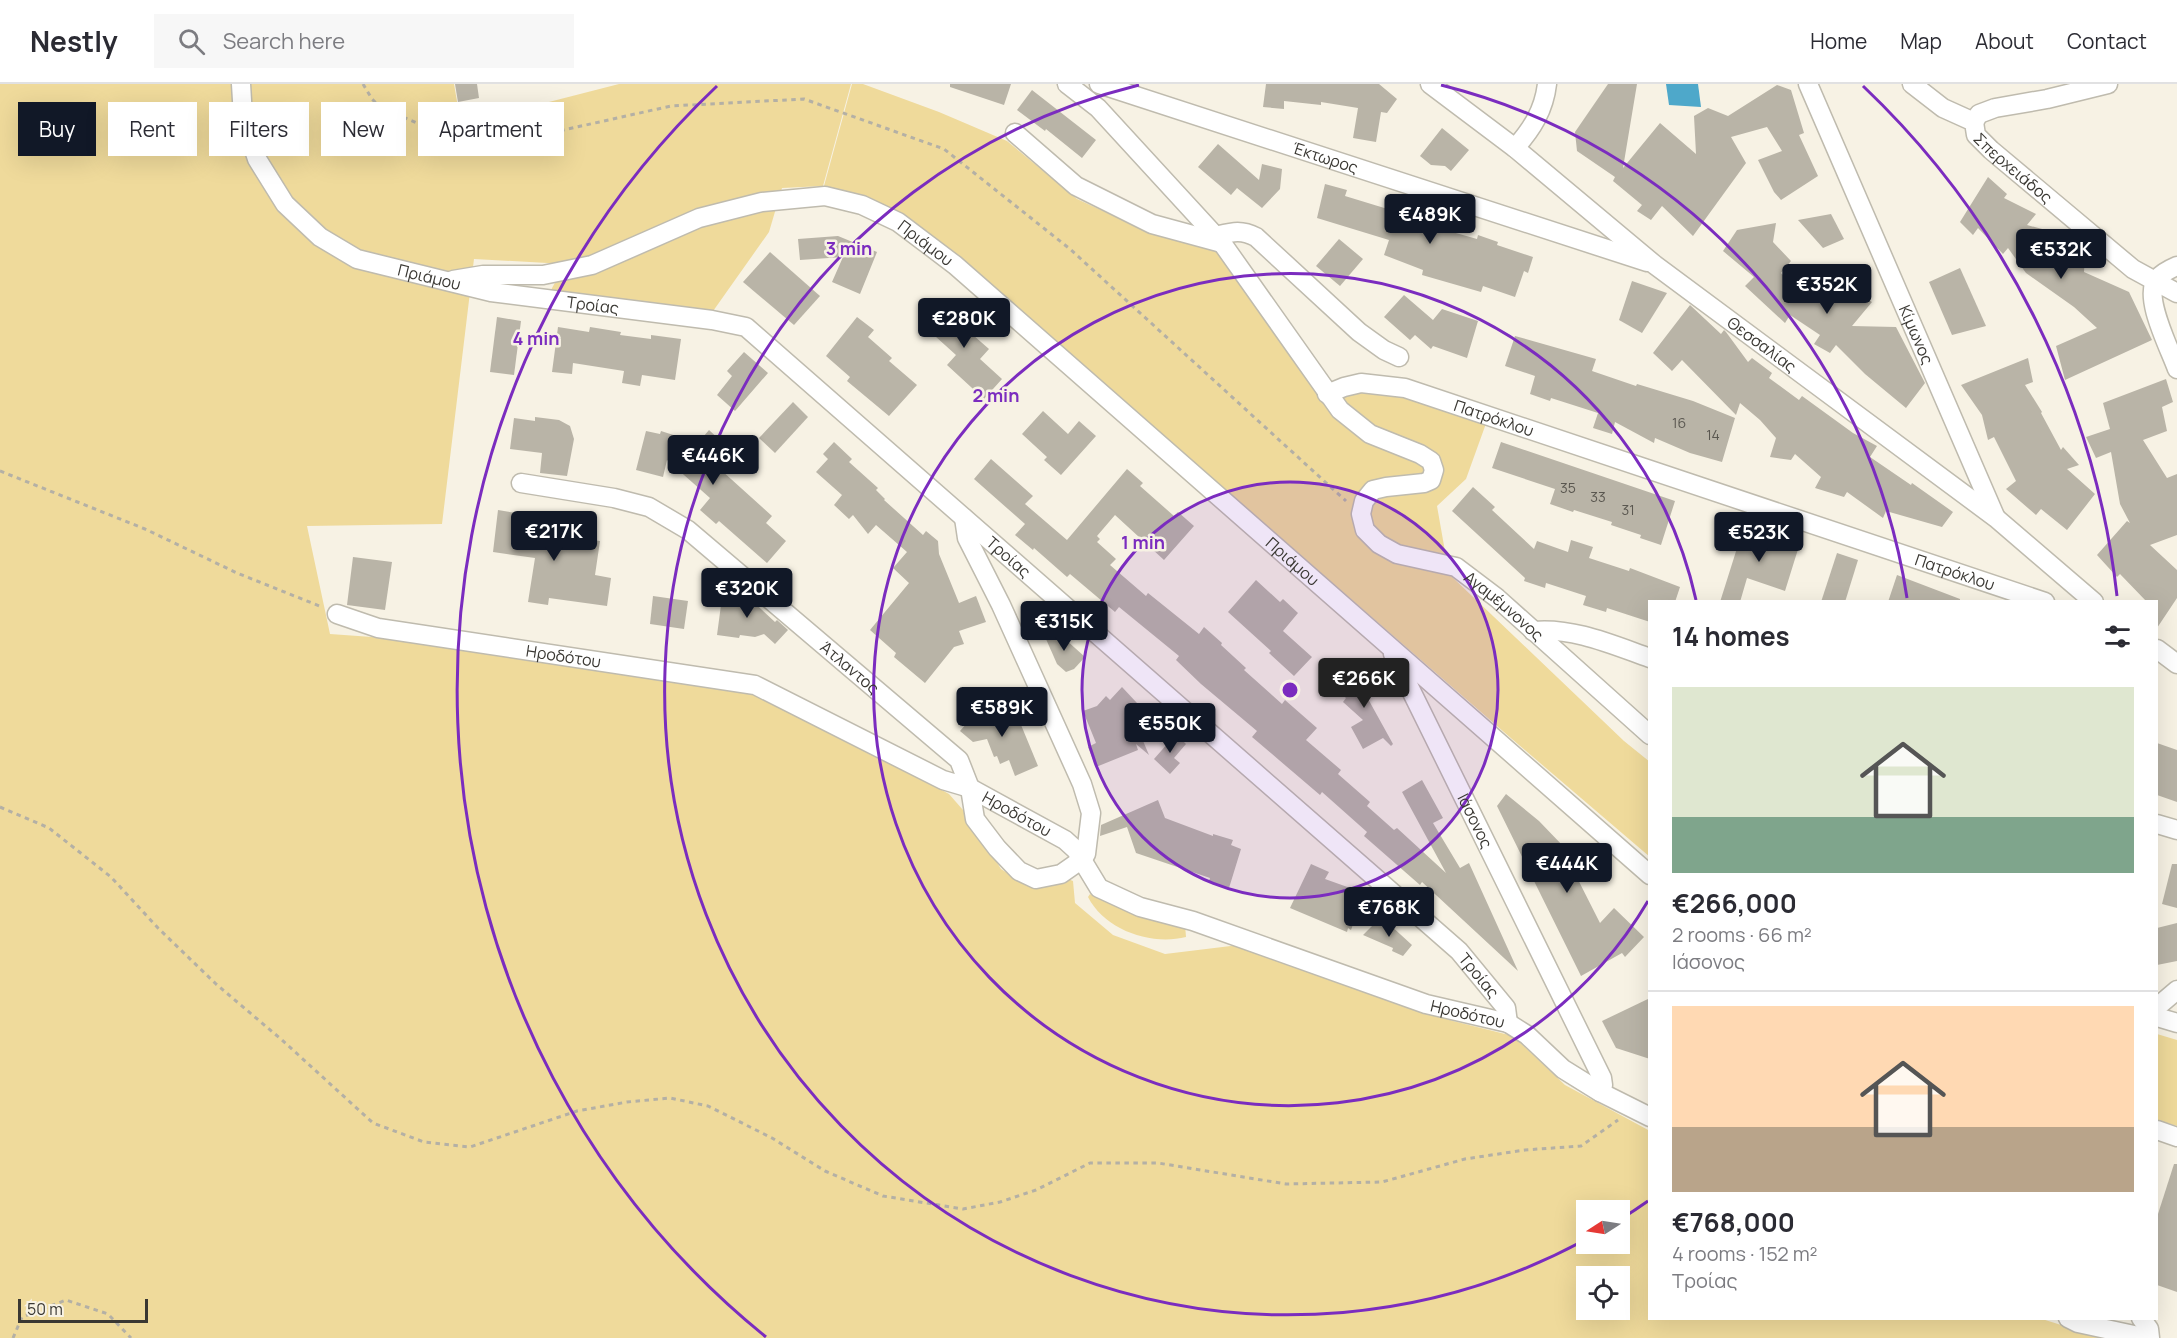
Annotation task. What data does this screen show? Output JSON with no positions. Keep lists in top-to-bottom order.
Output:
{
  "streets": {
    "street": [
      "Έκτωρος",
      "Σπερχειάδος",
      "Πριάμου",
      "Τροίας",
      "Κίμωνος",
      "Θεσσαλίας",
      "Πατρόκλου",
      "Αγαμέμνονος",
      "Ηροδότου",
      "Άτλαντος",
      "Ιάσονος"
    ]
  },
  "crossings": [
    ["Έκτωρος", "Θεσσαλίας"],
    ["Πριάμου", "Τροίας"],
    ["Πριάμου", "Ιάσονος"],
    ["Τροίας", "Ηροδότου"],
    ["Κίμωνος", "Θεσσαλίας"],
    ["Πατρόκλου", "Αγαμέμνονος"],
    ["Ηροδότου", "Άτλαντος"],
    ["Ηροδότου", "Ιάσονος"]
  ],
  "house_numbers": [
    "16",
    "14",
    "35",
    "33",
    "31"
  ],
  "scale_bar": "50 m",
  "north": "left",
  "page": {
    "header": "Nestly",
    "search": "Search here",
    "nav": [
      "Home",
      "Map",
      "About",
      "Contact"
    ],
    "chip": [
      "Buy",
      "Rent",
      "Filters",
      "New",
      "Apartment"
    ],
    "price": [
      "€489K",
      "€532K",
      "€352K",
      "€280K",
      "€446K",
      "€217K",
      "€523K",
      "€320K",
      "€315K",
      "€266K",
      "€589K",
      "€550K",
      "€444K",
      "€768K"
    ],
    "heading": "14 homes",
    "list": [
      {
        "name": "€266,000",
        "note": "2 rooms · 66 m² · Ιάσονος"
      },
      {
        "name": "€768,000",
        "note": "4 rooms · 152 m² · Τροίας"
      }
    ],
    "scale": "50 m"
  },
  "rings": [
    "3 min",
    "4 min",
    "2 min",
    "1 min"
  ]
}
